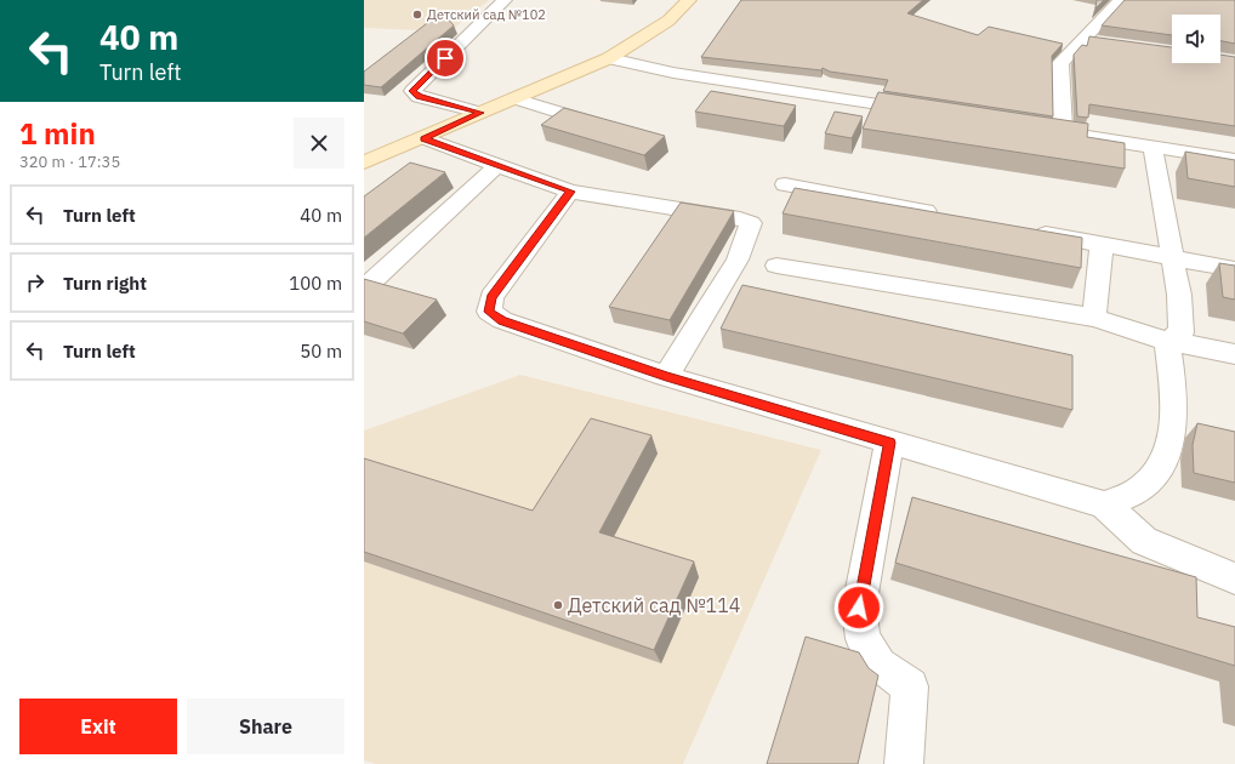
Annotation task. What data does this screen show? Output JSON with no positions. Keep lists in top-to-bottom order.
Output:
{
  "places": ["Детский сад №102", "Детский сад №114"],
  "page": {
    "turn": ["40 m", "Turn left"],
    "heading": ["1 min", "320 m · 17:35"],
    "list": [
      {
        "name": "Turn left",
        "value": "40 m"
      },
      {
        "name": "Turn right",
        "value": "100 m"
      },
      {
        "name": "Turn left",
        "value": "50 m"
      }
    ],
    "buttons": ["Exit", "Share"]
  }
}
